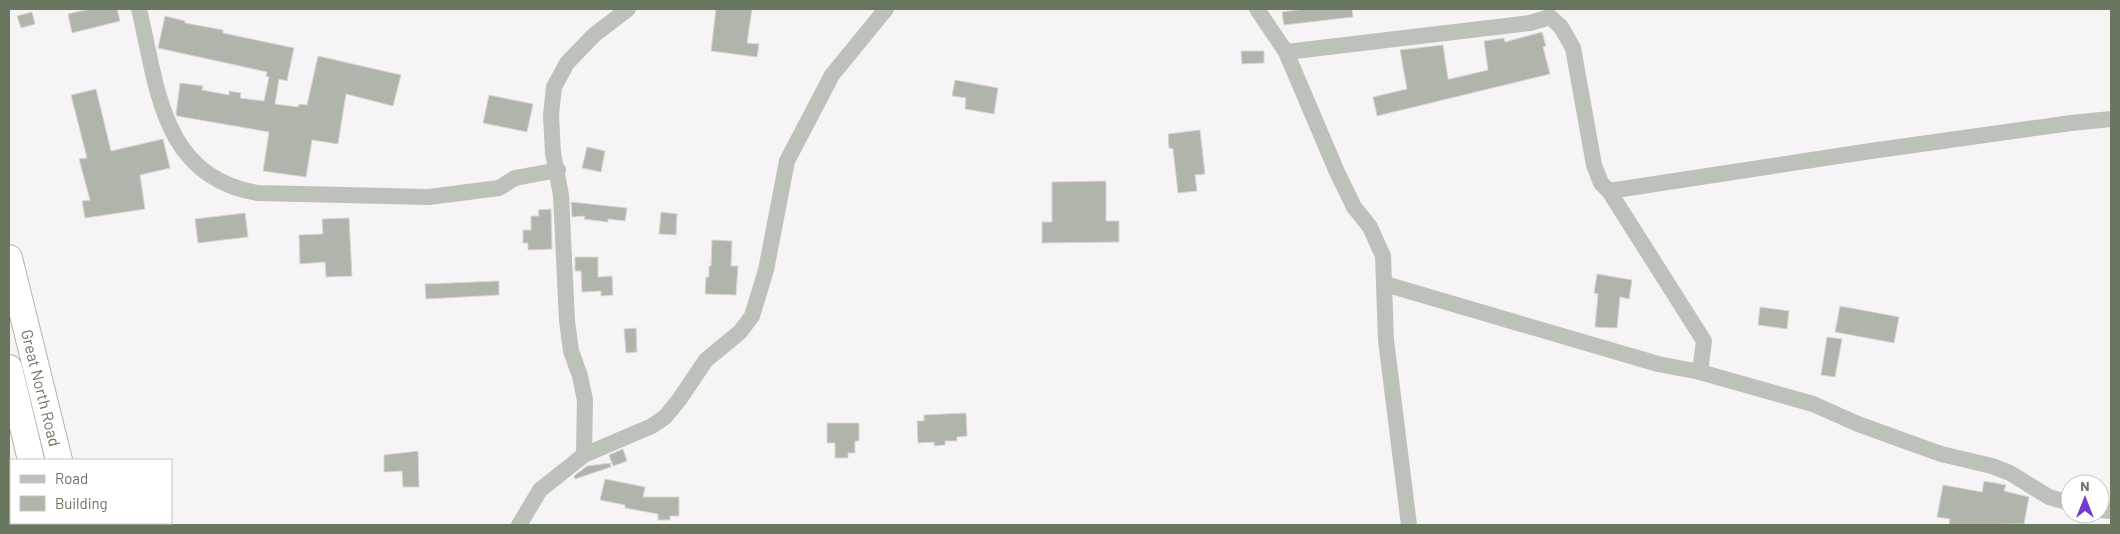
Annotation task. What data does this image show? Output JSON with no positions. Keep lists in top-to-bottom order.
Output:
{
  "streets": {
    "highway": ["Great North Road"]
  },
  "legend": ["Road", "Building"],
  "north": "top"
}
